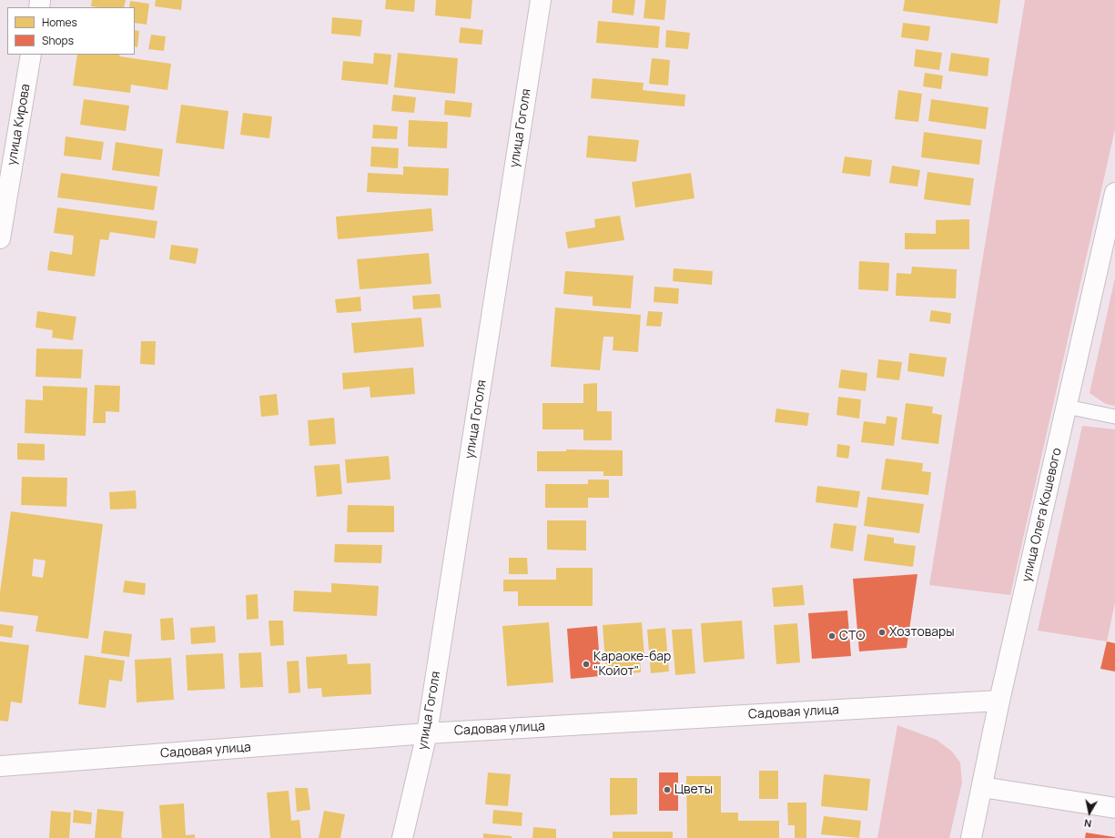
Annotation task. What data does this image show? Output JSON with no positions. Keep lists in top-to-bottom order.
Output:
{
  "streets": {
    "street": [
      "улица Кирова",
      "улица Гоголя",
      "улица Олега Кошевого",
      "Садовая улица"
    ]
  },
  "crossings": [
    ["улица Гоголя", "Садовая улица"],
    ["улица Олега Кошевого", "Садовая улица"]
  ],
  "places": [
    "Хозтовары",
    "СТО",
    "Караоке-бар \"Койот\"",
    "Цветы"
  ],
  "legend": ["Homes", "Shops"],
  "north": "bottom"
}
